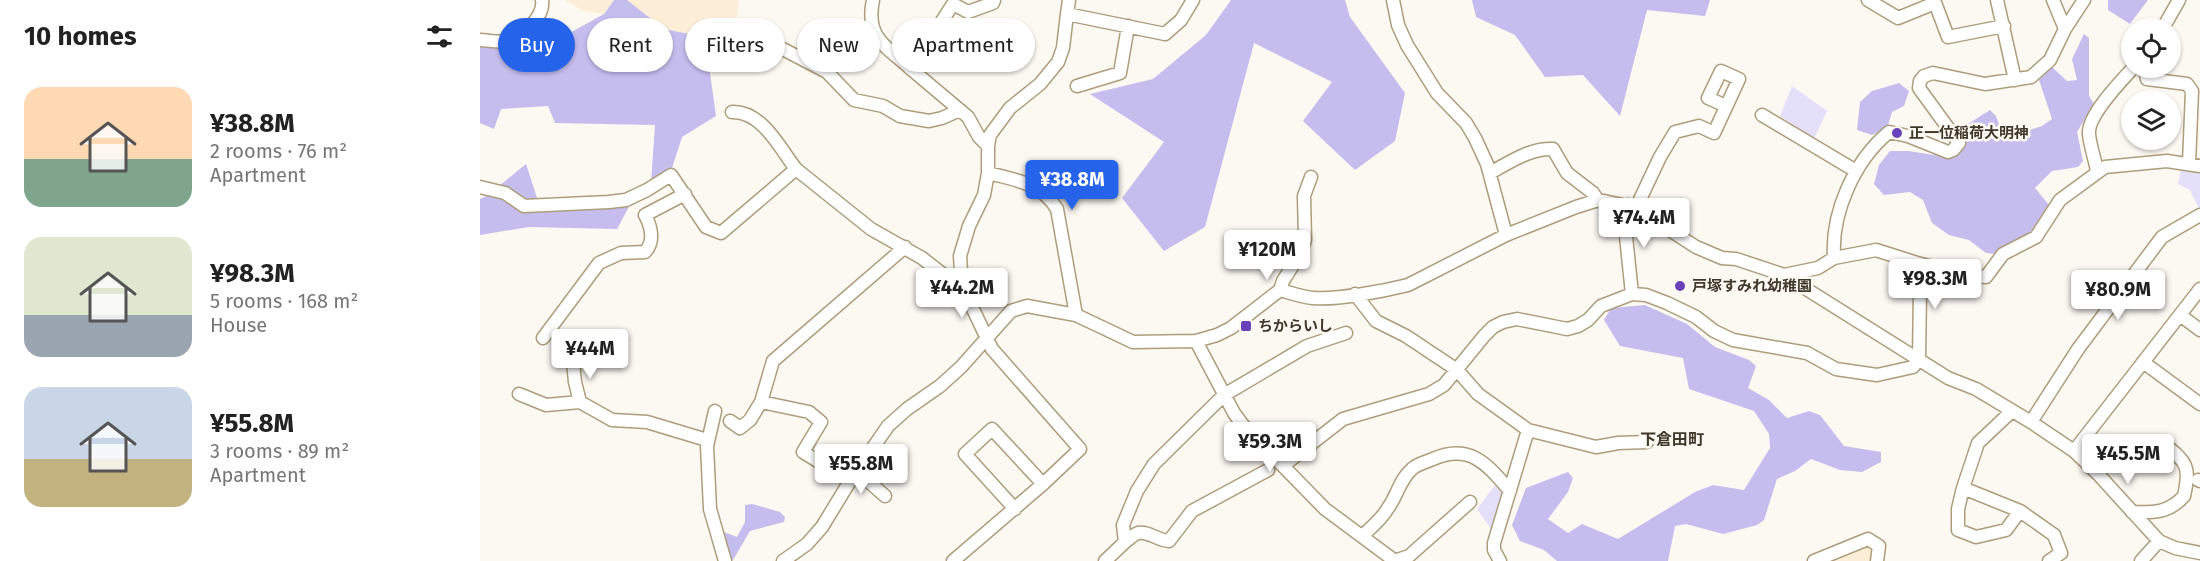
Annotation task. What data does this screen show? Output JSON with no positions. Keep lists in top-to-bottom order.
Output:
{
  "districts": ["下倉田町"],
  "places": {
    "other": ["正一位稲荷大明神", "戸塚すみれ幼稚園"],
    "transit": ["ちからいし"]
  },
  "page": {
    "heading": "10 homes",
    "chip": [
      "Buy",
      "Rent",
      "Filters",
      "New",
      "Apartment"
    ],
    "list": [
      {
        "name": "¥38.8M",
        "note": "2 rooms · 76 m² · Apartment"
      },
      {
        "name": "¥98.3M",
        "note": "5 rooms · 168 m² · House"
      },
      {
        "name": "¥55.8M",
        "note": "3 rooms · 89 m² · Apartment"
      }
    ],
    "price": [
      "¥38.8M",
      "¥74.4M",
      "¥120M",
      "¥98.3M",
      "¥44.2M",
      "¥80.9M",
      "¥44M",
      "¥59.3M",
      "¥45.5M",
      "¥55.8M"
    ]
  }
}
